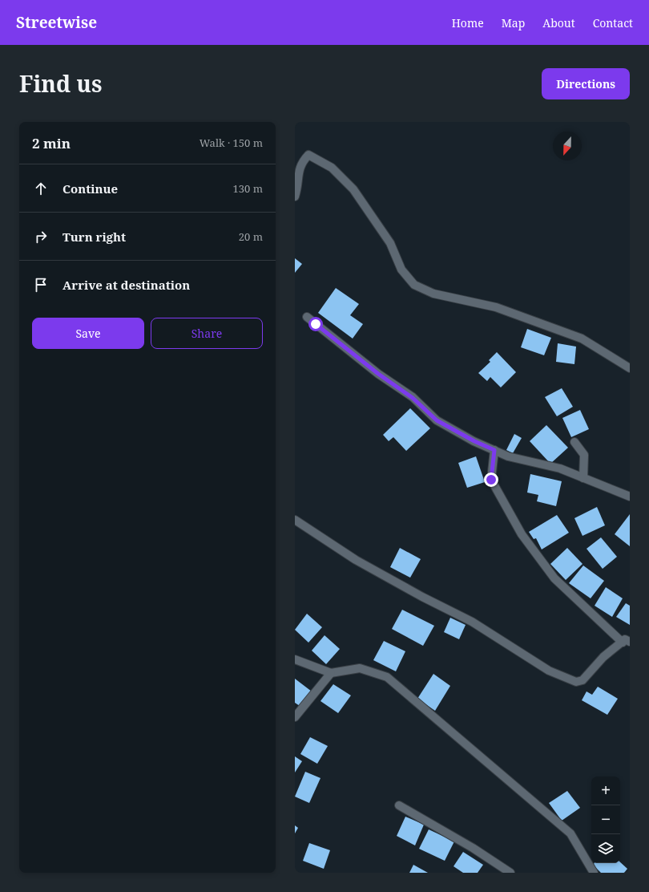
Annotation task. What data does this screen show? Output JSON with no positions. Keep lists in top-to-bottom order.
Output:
{
  "north": "bottom",
  "page": {
    "header": "Streetwise",
    "nav": [
      "Home",
      "Map",
      "About",
      "Contact"
    ],
    "title": "Find us",
    "buttons": [
      "Directions",
      ["Save", "Share"]
    ],
    "heading": ["2 min", "Walk · 150 m"],
    "list": [
      ["Continue", "130 m"],
      ["Turn right", "20 m"],
      "Arrive at destination"
    ],
    "map_buttons": ["+", "−"]
  }
}
